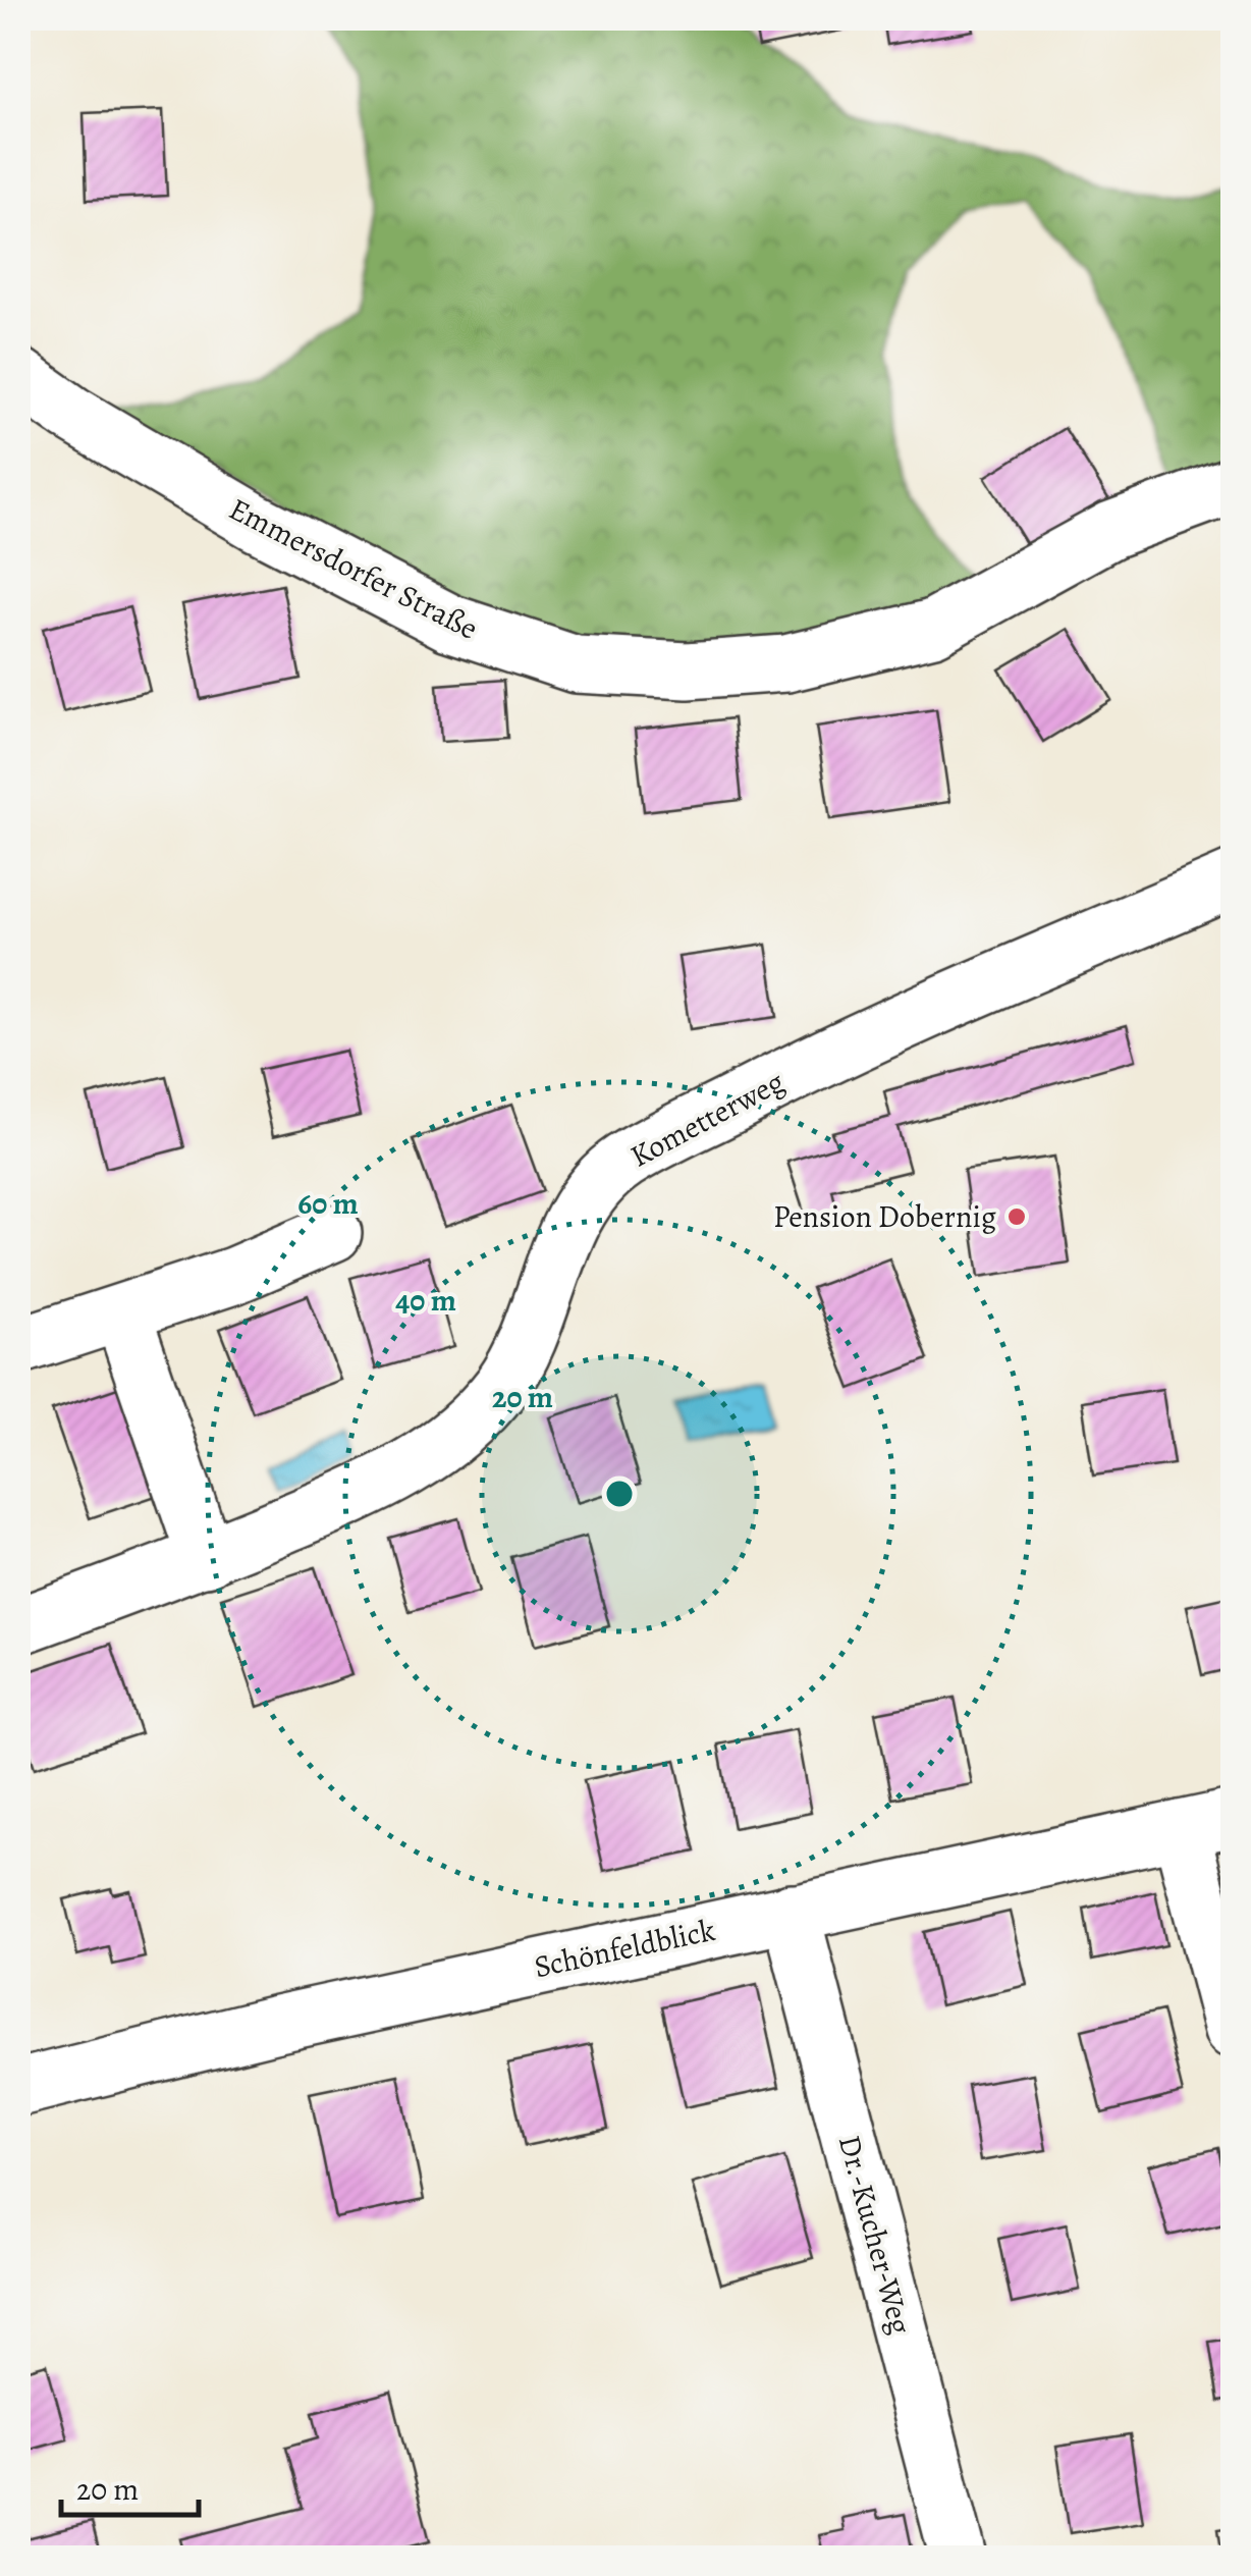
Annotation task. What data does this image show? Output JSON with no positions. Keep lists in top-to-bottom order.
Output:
{
  "streets": {
    "street": [
      "Emmersdorfer Straße",
      "Kometterweg",
      "Schönfeldblick",
      "Dr.-Kucher-Weg"
    ]
  },
  "crossings": [
    ["Schönfeldblick", "Dr.-Kucher-Weg"]
  ],
  "places": ["Pension Dobernig"],
  "scale_bar": "20 m",
  "rings": ["60 m", "40 m", "20 m"]
}
